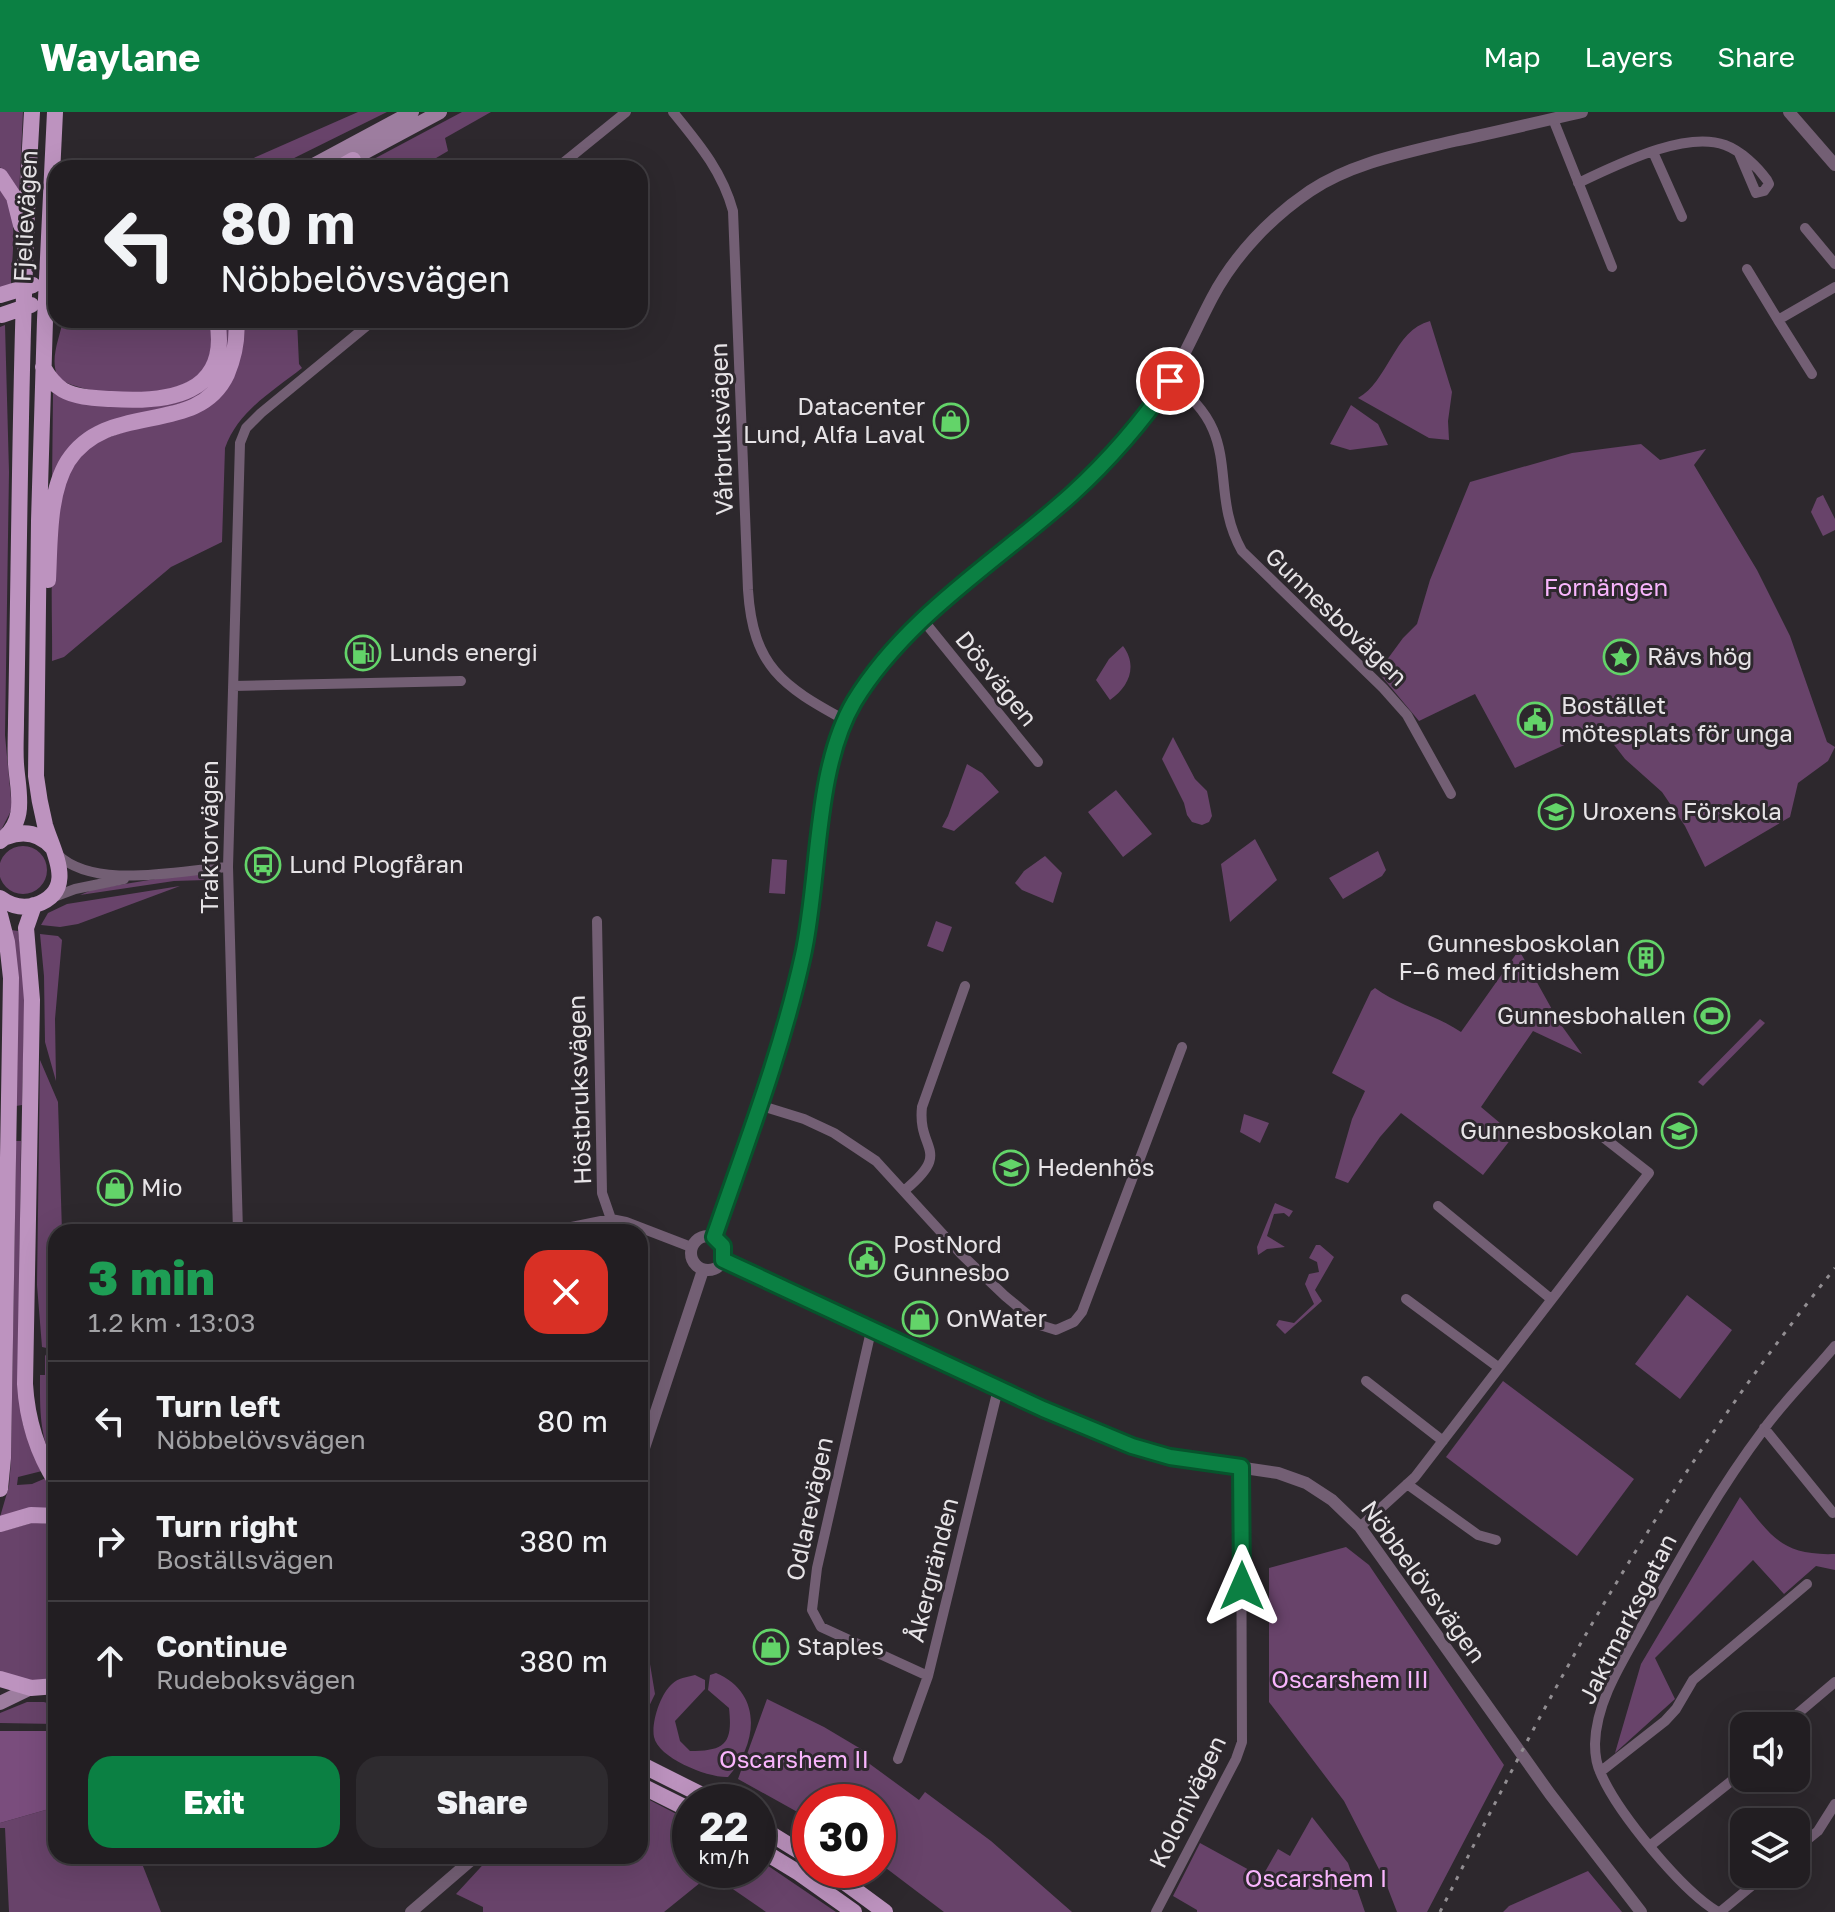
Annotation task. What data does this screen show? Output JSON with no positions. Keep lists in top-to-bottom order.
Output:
{
  "streets": {
    "main road": ["Fjelievägen"],
    "street": [
      "Vårbruksvägen",
      "Gunnesbovägen",
      "Dösvägen",
      "Traktorvägen",
      "Höstbruksvägen",
      "Odlarevägen",
      "Åkergränden",
      "Nöbbelövsvägen",
      "Jaktmarksgatan",
      "Kolonivägen"
    ]
  },
  "crossings": [
    ["Odlarevägen", "Åkergränden"],
    ["Odlarevägen", "Nöbbelövsvägen"],
    ["Åkergränden", "Nöbbelövsvägen"],
    ["Nöbbelövsvägen", "Kolonivägen"]
  ],
  "parks": [
    "Fornängen",
    "Oscarshem III",
    "Oscarshem II",
    "Oscarshem I"
  ],
  "places": {
    "shop": [
      "Datacenter Lund, Alfa Laval",
      "Mio",
      "OnWater",
      "Staples"
    ],
    "fuel station": ["Lunds energi"],
    "place": ["Rävs hög"],
    "public building": ["Bostället mötesplats för unga", "PostNord Gunnesbo"],
    "school or university": ["Uroxens Förskola", "Gunnesboskolan", "Hedenhös"],
    "bus stop": ["Lund Plogfåran"],
    "building": ["Gunnesboskolan F–6 med fritidshem"],
    "sports": ["Gunnesbohallen"]
  },
  "page": {
    "header": "Waylane",
    "nav": ["Map", "Layers", "Share"],
    "turn": ["80 m", "Nöbbelövsvägen"],
    "heading": ["3 min", "1.2 km · 13:03"],
    "list": [
      {
        "name": "Turn left",
        "note": "Nöbbelövsvägen",
        "value": "80 m"
      },
      {
        "name": "Turn right",
        "note": "Boställsvägen",
        "value": "380 m"
      },
      {
        "name": "Continue",
        "note": "Rudeboksvägen",
        "value": "380 m"
      }
    ],
    "buttons": ["Exit", "Share"],
    "speed": "22 km/h",
    "limit": "30"
  }
}
